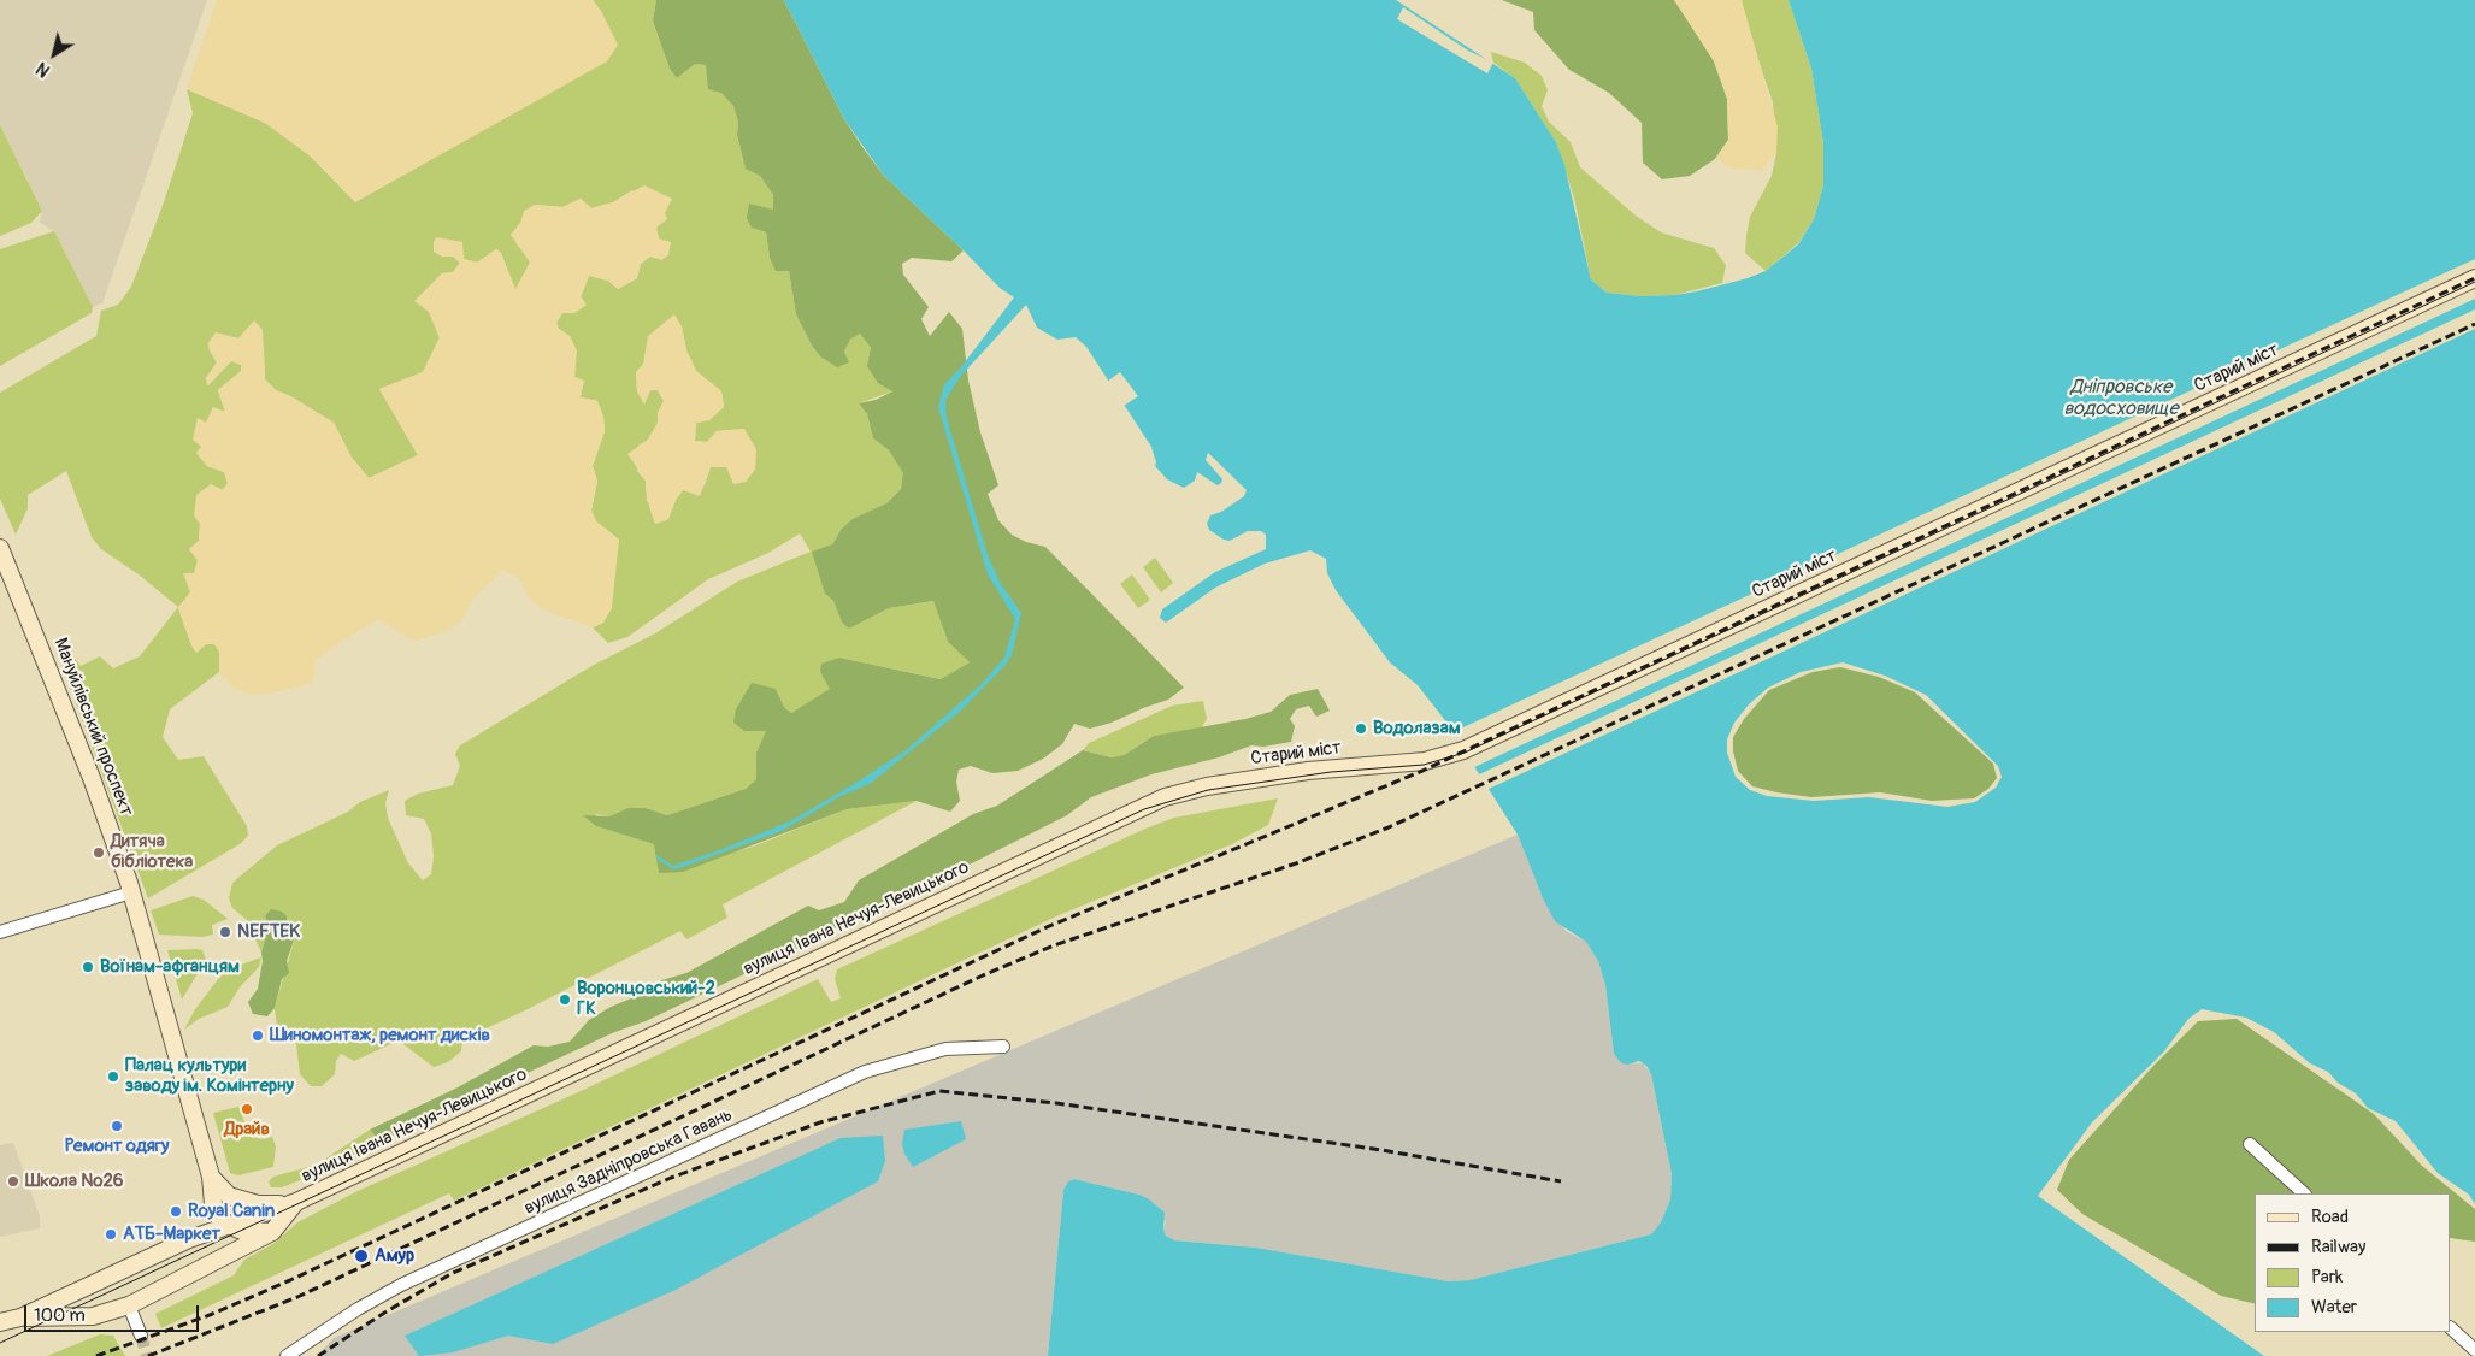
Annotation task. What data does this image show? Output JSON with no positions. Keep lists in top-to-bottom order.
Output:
{
  "streets": {
    "main road": ["Старий міст", "Мануйлівський проспект", "вулиця Івана Нечуя-Левицького"],
    "street": ["вулиця Задніпровська Гавань"]
  },
  "crossings": [
    ["Старий міст", "вулиця Івана Нечуя-Левицького"]
  ],
  "water": ["Дніпровське водосховище"],
  "places": [
    "Водолазам",
    "Дитяча бібліотека",
    "NEFTEK",
    "Воїнам-афганцям",
    "Воронцовський-2 ГК",
    "Шиномонтаж, ремонт дисків",
    "Палац культури заводу ім. Комінтерну",
    "Драйв",
    "Ремонт одягу",
    "Школа №26",
    "Royal Canin",
    "АТБ-Маркет",
    "Амур"
  ],
  "legend": [
    "Road",
    "Railway",
    "Park",
    "Water"
  ],
  "scale_bar": "100 m",
  "north": "bottom left"
}
